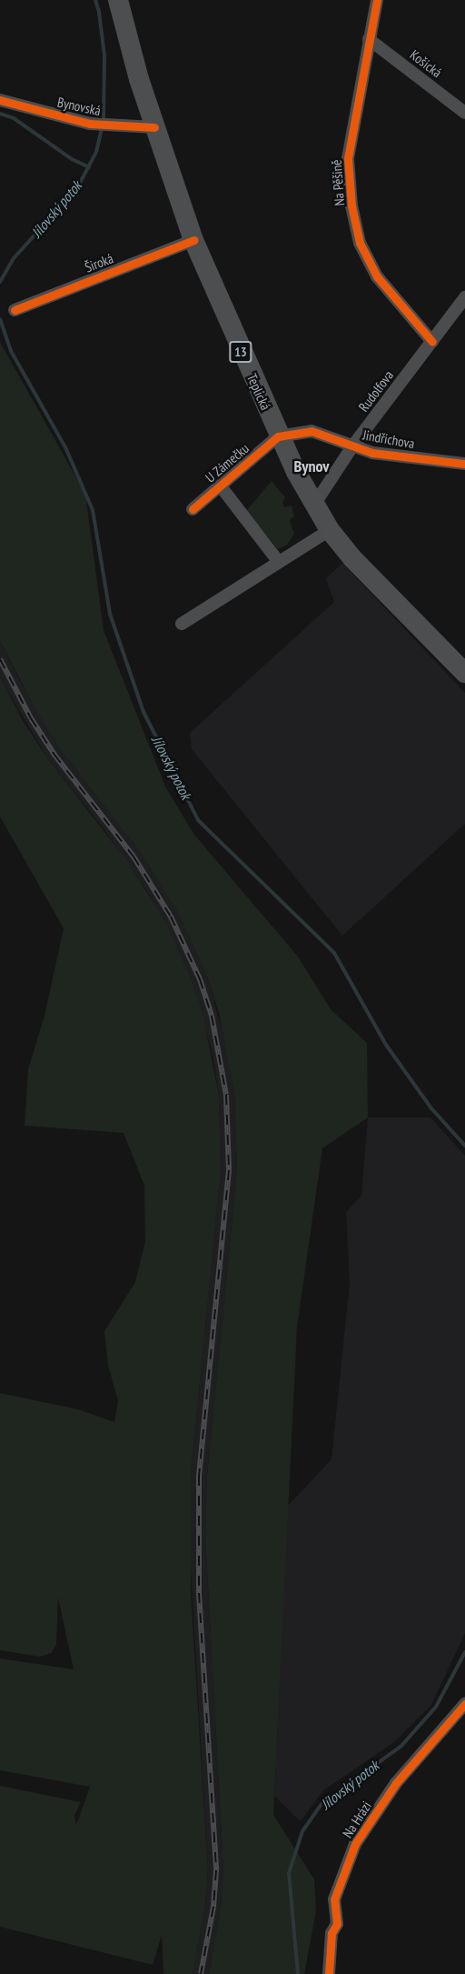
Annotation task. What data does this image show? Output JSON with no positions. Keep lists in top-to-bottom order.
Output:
{
  "streets": {
    "main road": ["13", "Teplická"],
    "street": [
      "Košická",
      "Bynovská",
      "Na Pěšině",
      "Široká",
      "Rudolfova",
      "Jindřichova",
      "U Zámečku",
      "Na Hrázi"
    ]
  },
  "crossings": [
    ["Košická", "Na Pěšině"],
    ["Bynovská", "Teplická"],
    ["Na Pěšině", "Rudolfova"],
    ["Široká", "Teplická"],
    ["Rudolfova", "Teplická"],
    ["Rudolfova", "Jindřichova"],
    ["Teplická", "Jindřichova"],
    ["Teplická", "U Zámečku"],
    ["Jindřichova", "U Zámečku"]
  ],
  "districts": ["Bynov"],
  "water": ["Jílovský potok"]
}
